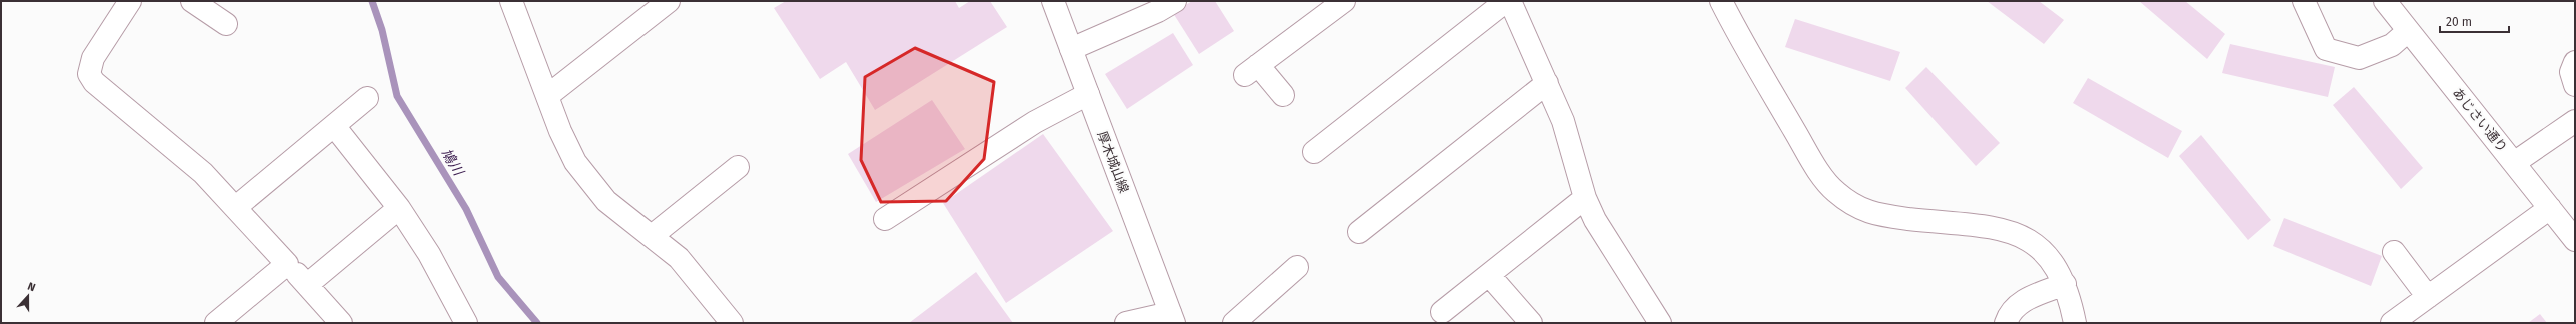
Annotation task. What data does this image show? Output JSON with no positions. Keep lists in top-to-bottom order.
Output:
{
  "streets": {
    "street": ["あじさい通り", "厚木城山線"]
  },
  "water": ["鳩川"],
  "scale_bar": "20 m",
  "north": "top"
}
